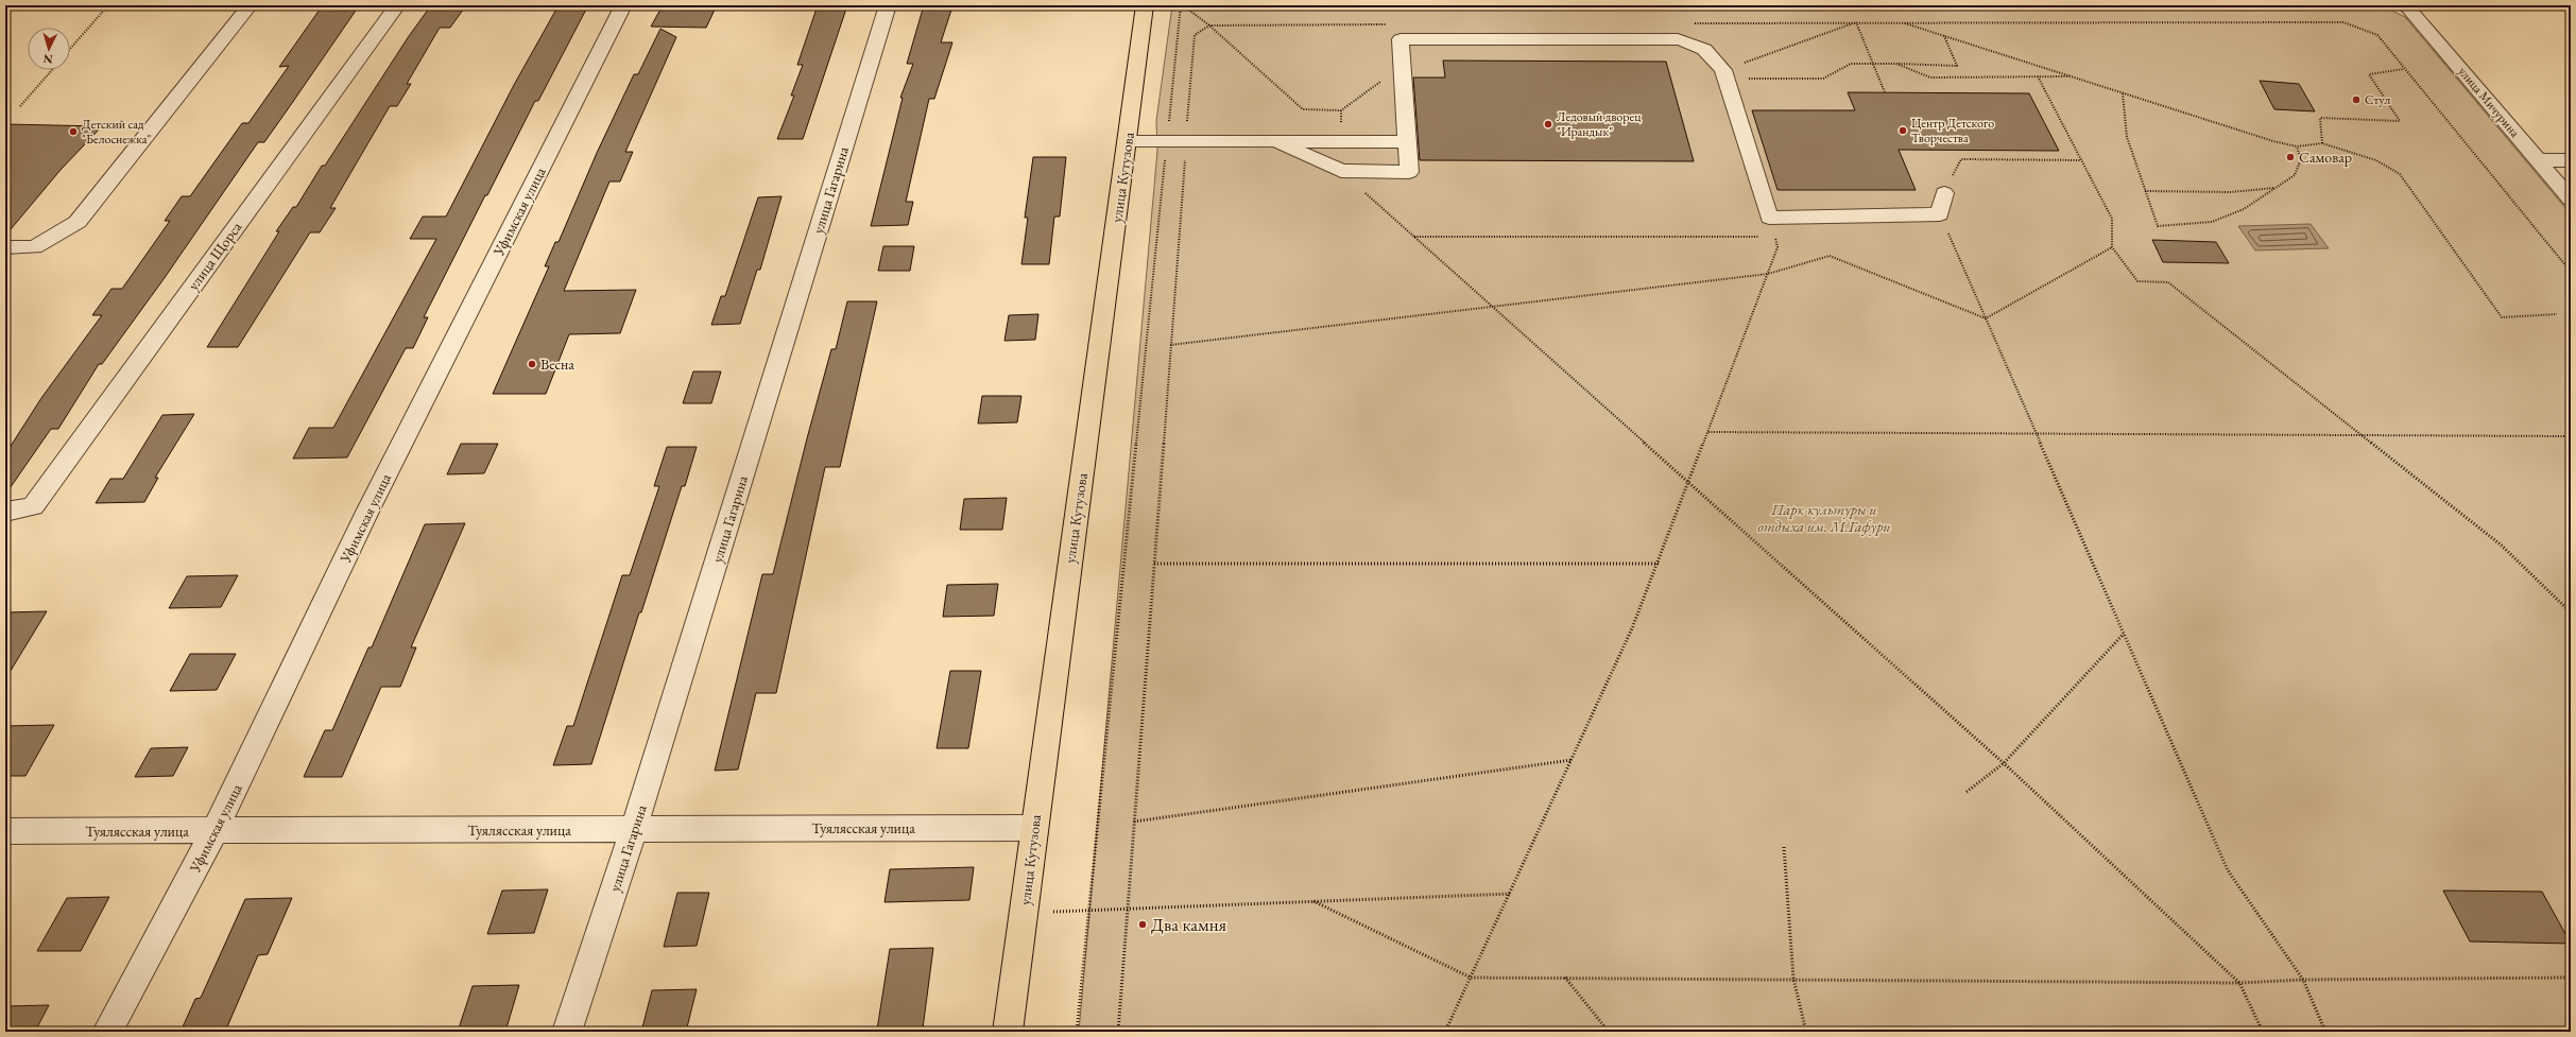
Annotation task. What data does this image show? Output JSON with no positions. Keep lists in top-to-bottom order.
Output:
{
  "streets": {
    "main road": ["улица Кутузова"],
    "street": [
      "улица Мичурина",
      "улица Гагарина",
      "Уфимская улица",
      "улица Щорса",
      "Туялясская улица"
    ]
  },
  "crossings": [
    ["улица Кутузова", "Туялясская улица"],
    ["улица Гагарина", "Туялясская улица"],
    ["Уфимская улица", "Туялясская улица"]
  ],
  "parks": ["Парк культуры и отдыха им. М.Гафури"],
  "places": [
    "Стул",
    "Ледовый дворец \"Ирандык\"",
    "Центр Детского Творчества",
    "Детский сад \"Белоснежка\"",
    "Самовар",
    "Весна",
    "Два камня"
  ],
  "north": "bottom"
}
